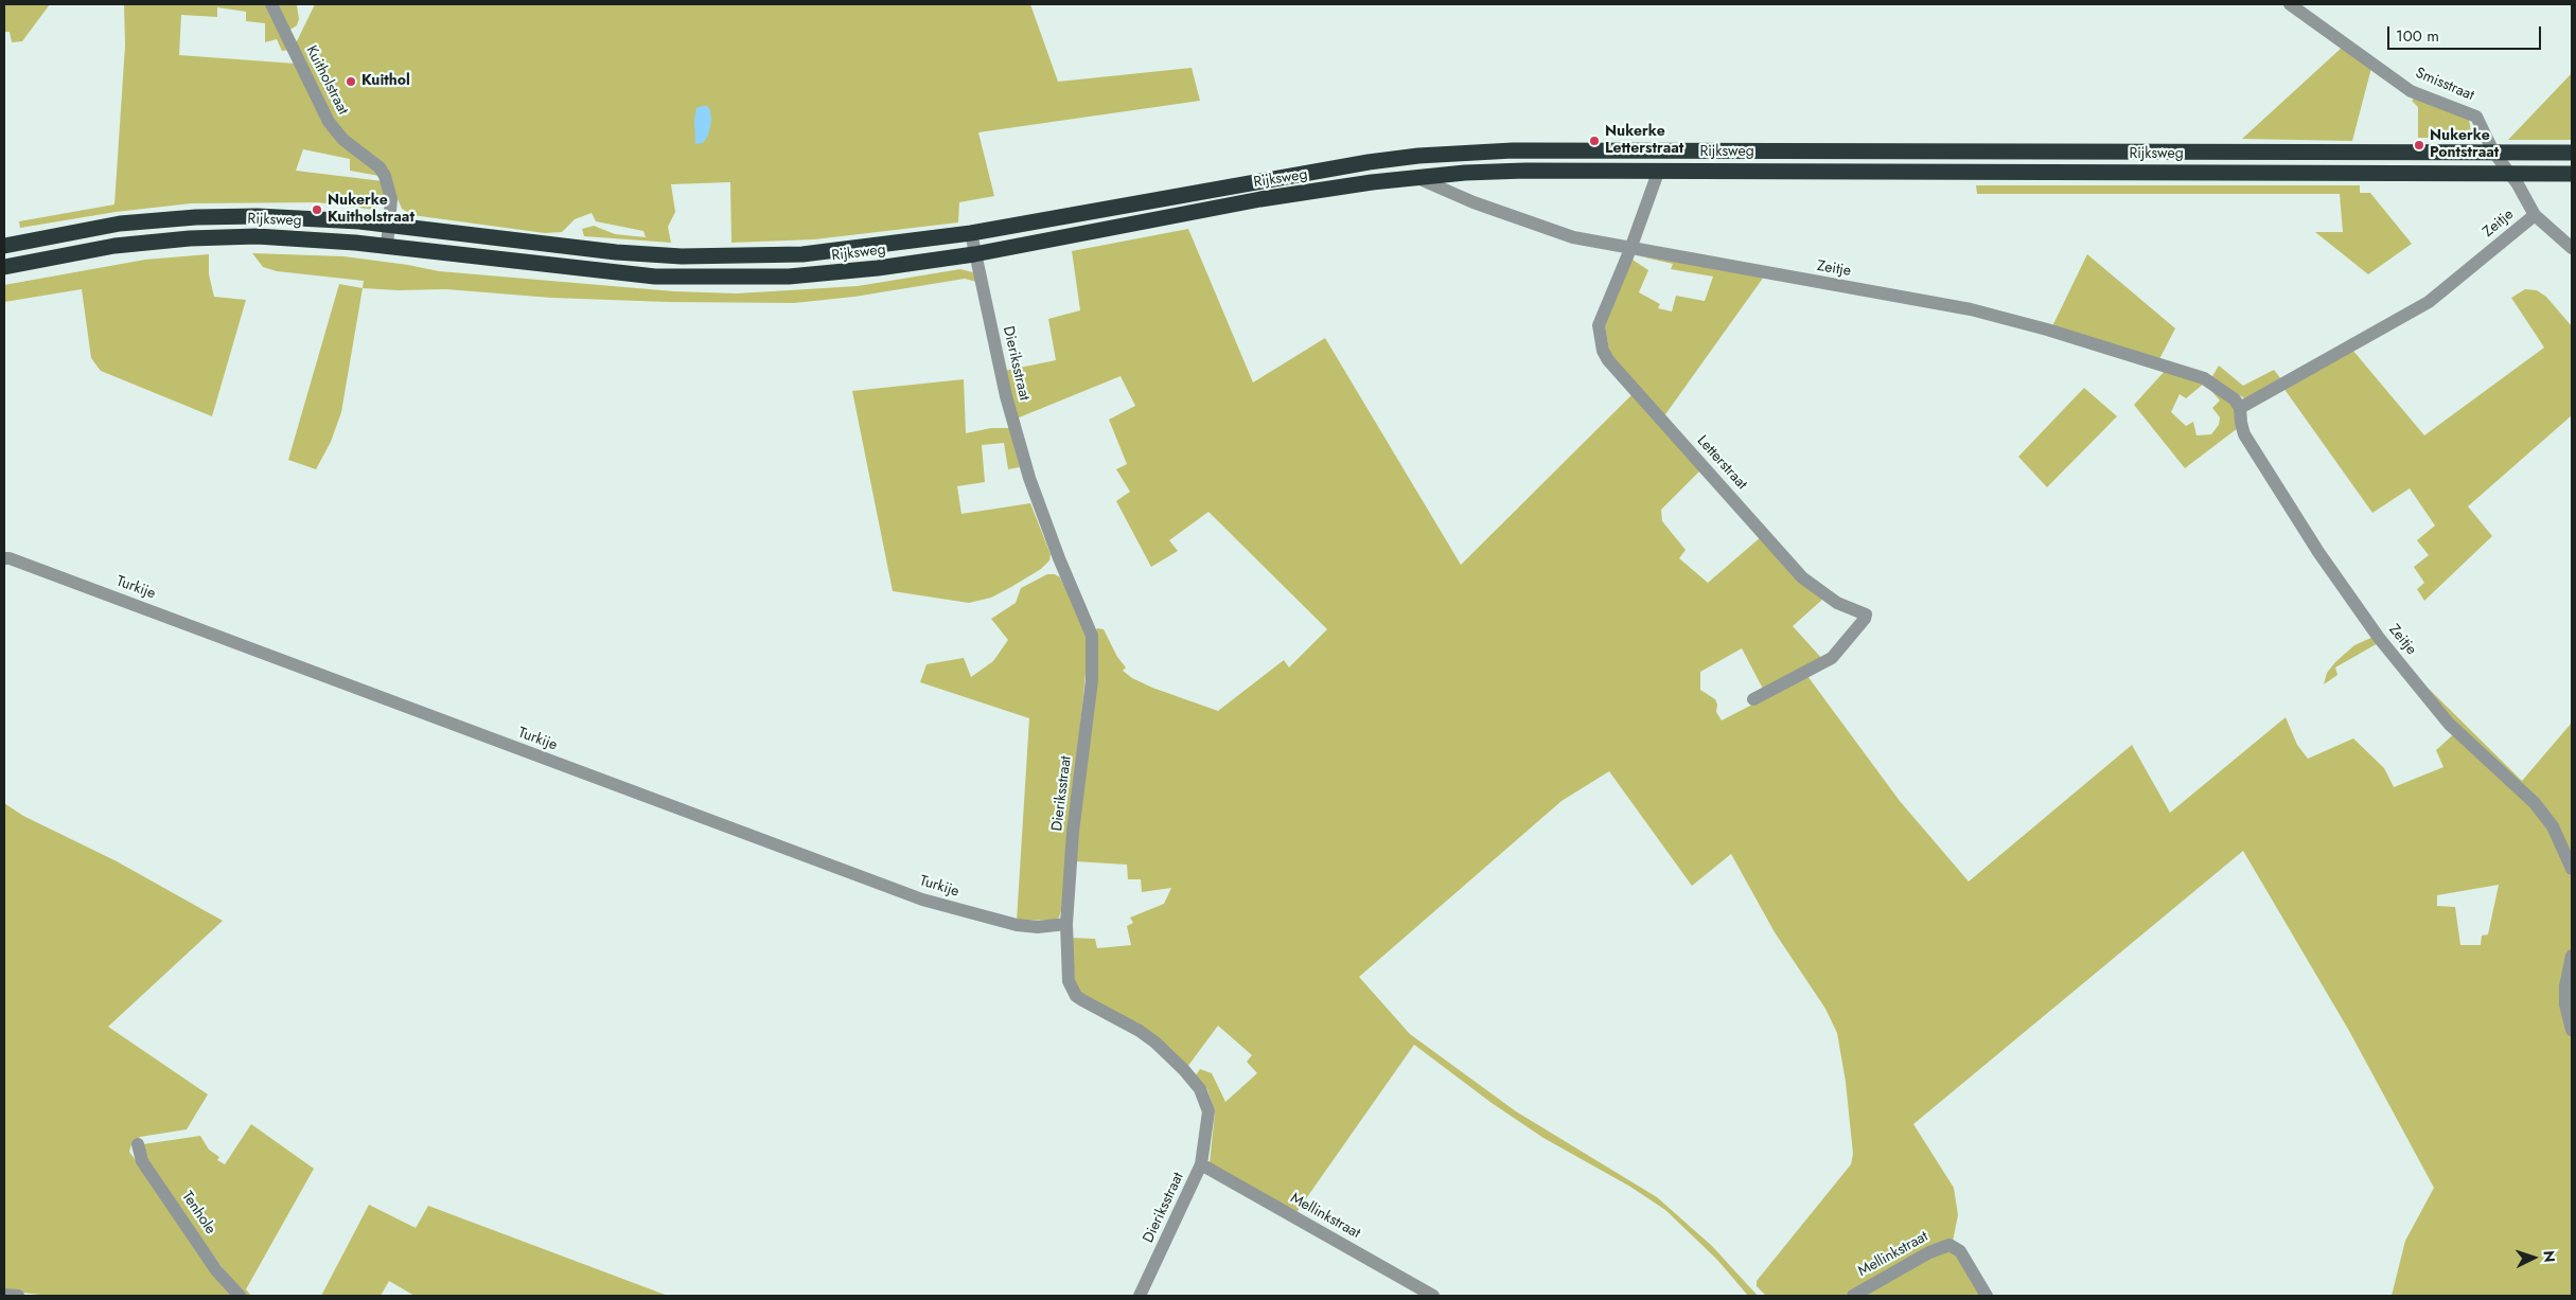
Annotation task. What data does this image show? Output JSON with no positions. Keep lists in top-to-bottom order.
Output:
{
  "streets": {
    "highway": ["Rijksweg"],
    "street": [
      "Kuitholstraat",
      "Smisstraat",
      "Zeitje",
      "Dieriksstraat",
      "Letterstraat",
      "Turkije",
      "Tenhole",
      "Mellinkstraat"
    ]
  },
  "crossings": [
    ["Kuitholstraat", "Rijksweg"],
    ["Smisstraat", "Rijksweg"],
    ["Smisstraat", "Zeitje"],
    ["Rijksweg", "Zeitje"],
    ["Rijksweg", "Dieriksstraat"],
    ["Rijksweg", "Letterstraat"],
    ["Zeitje", "Letterstraat"],
    ["Dieriksstraat", "Turkije"],
    ["Dieriksstraat", "Mellinkstraat"]
  ],
  "places": [
    "Kuithol",
    "Nukerke Letterstraat",
    "Nukerke Pontstraat",
    "Nukerke Kuitholstraat"
  ],
  "scale_bar": "100 m",
  "north": "right"
}
